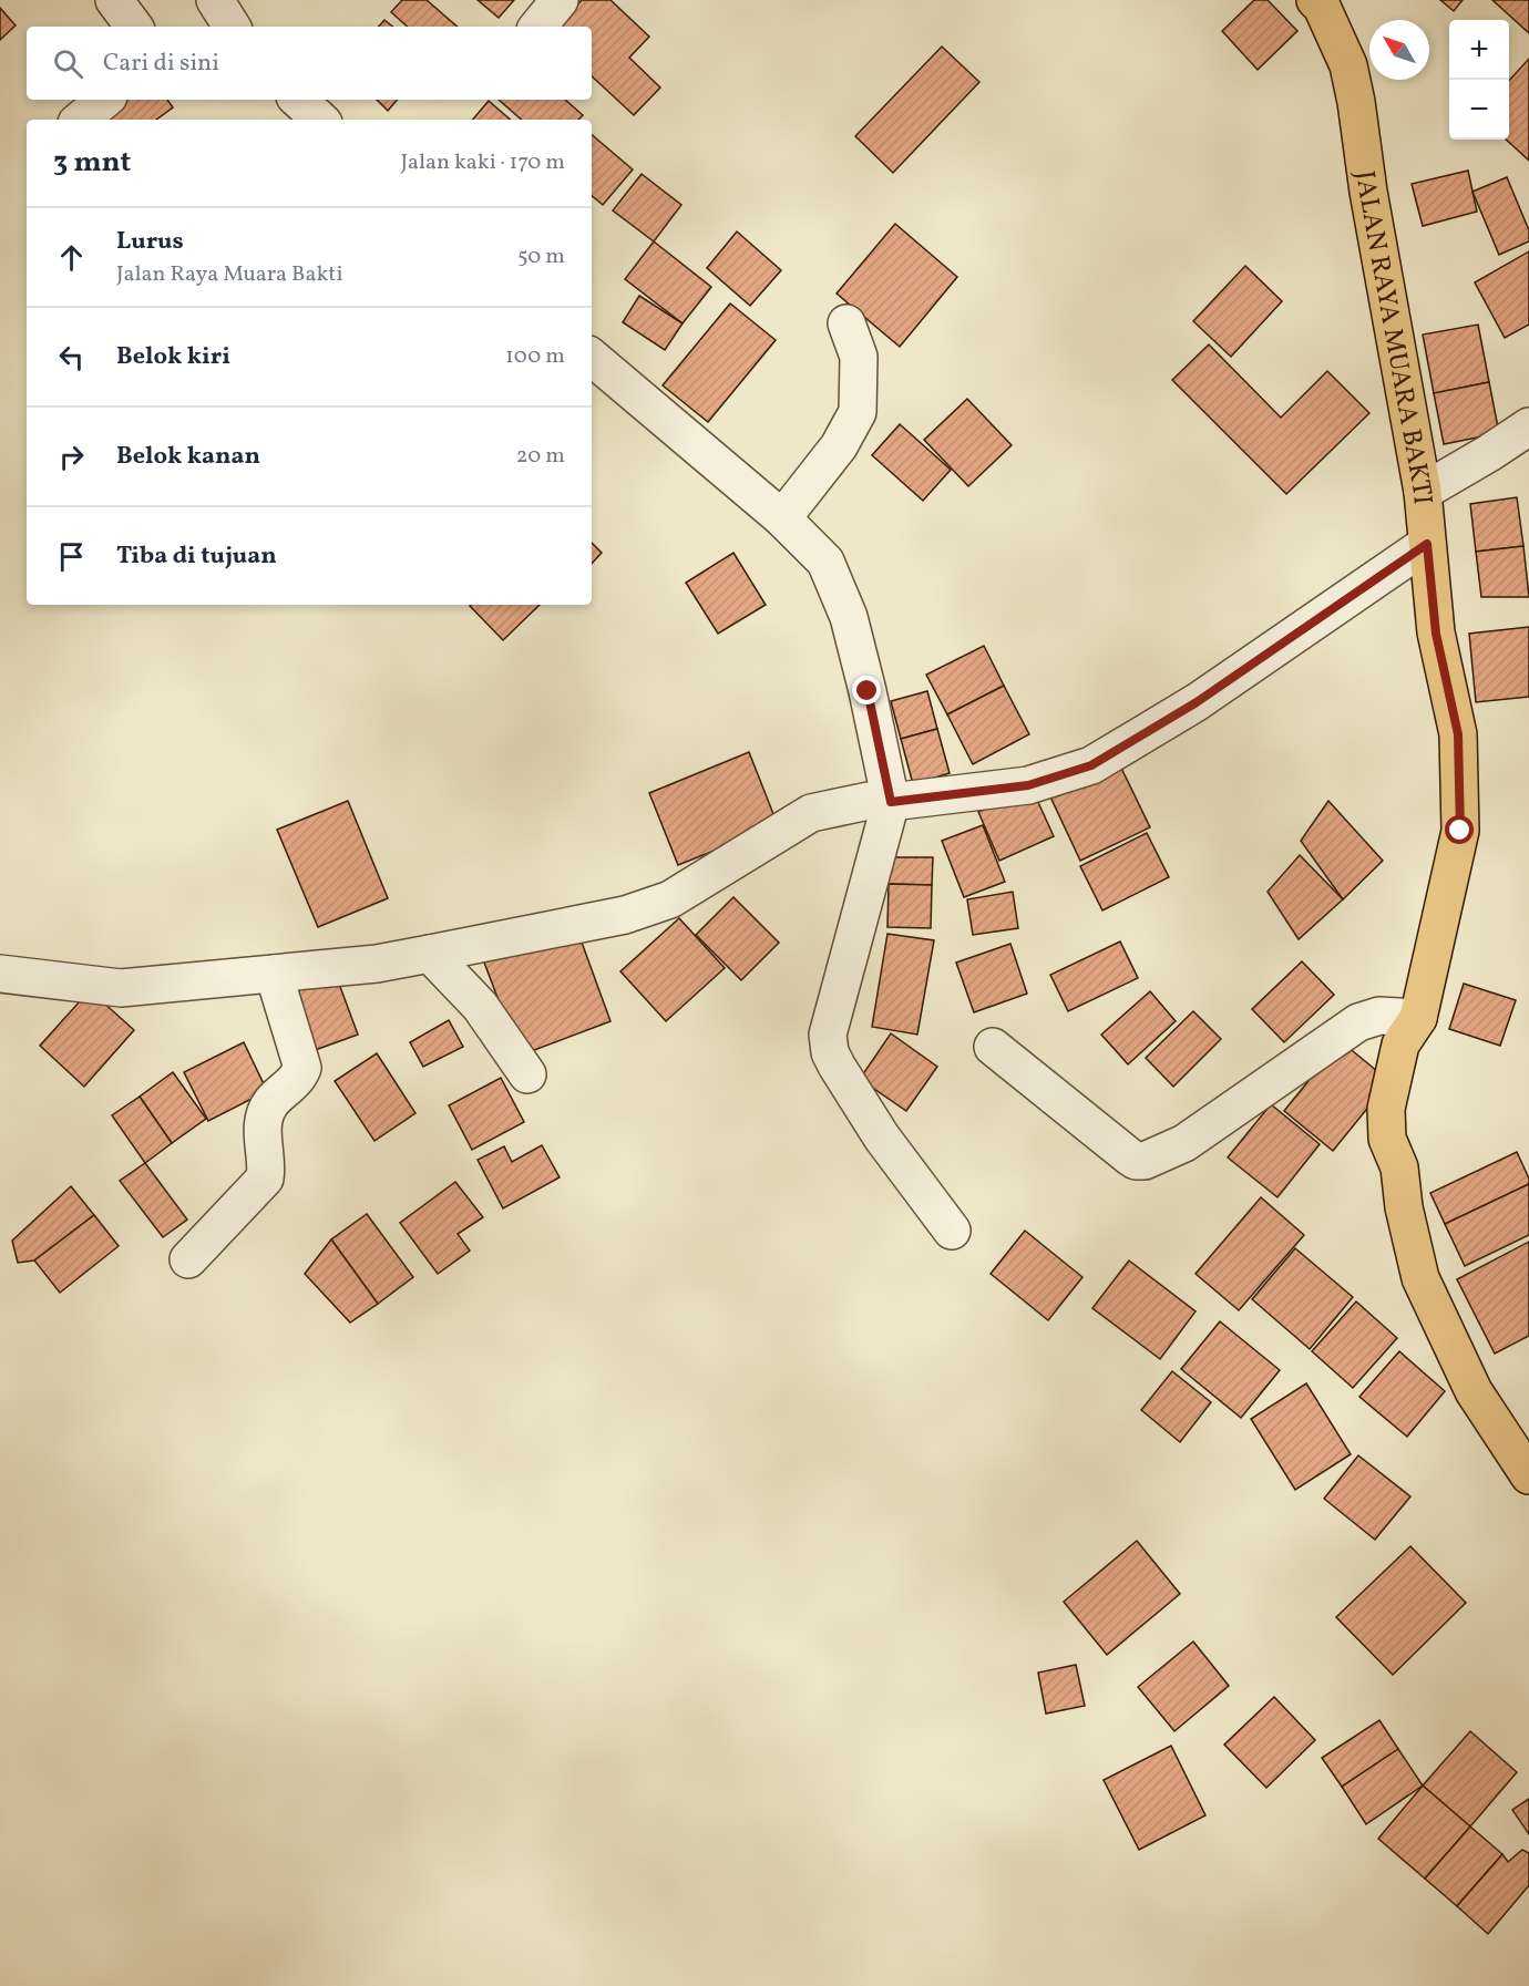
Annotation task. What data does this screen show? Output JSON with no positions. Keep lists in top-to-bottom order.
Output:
{
  "streets": {
    "main road": ["JALAN RAYA MUARA BAKTI"]
  },
  "north": "top left",
  "page": {
    "map_buttons": ["+", "−"],
    "search": "Cari di sini",
    "heading": ["3 mnt", "Jalan kaki · 170 m"],
    "list": [
      ["Lurus", "Jalan Raya Muara Bakti", "50 m"],
      ["Belok kiri", "100 m"],
      ["Belok kanan", "20 m"],
      "Tiba di tujuan"
    ]
  }
}
